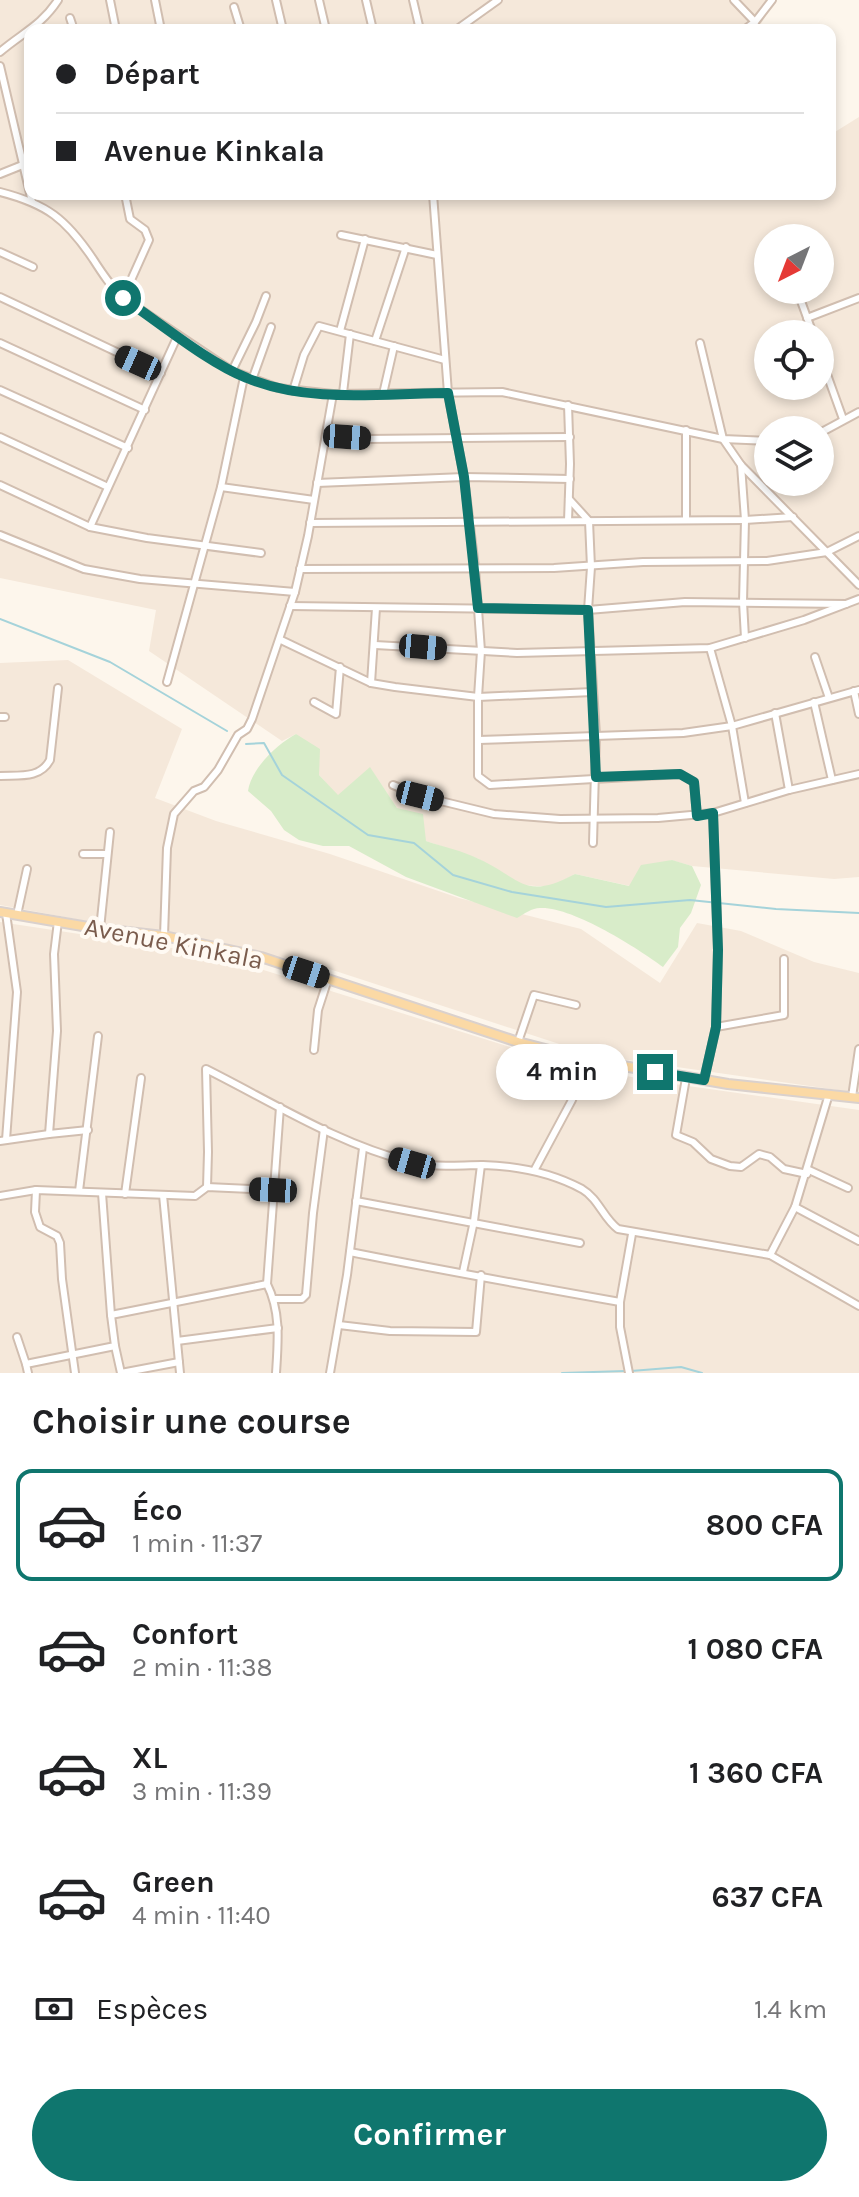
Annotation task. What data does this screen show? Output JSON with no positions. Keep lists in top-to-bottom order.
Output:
{
  "streets": {
    "main road": ["Avenue Kinkala"]
  },
  "north": "bottom left",
  "page": {
    "banner": ["Départ", "Avenue Kinkala"],
    "bubble": "4 min",
    "heading": "Choisir une course",
    "list": [
      {
        "name": "Éco",
        "note": "1 min · 11:37",
        "value": "800 CFA"
      },
      {
        "name": "Confort",
        "note": "2 min · 11:38",
        "value": "1 080 CFA"
      },
      {
        "name": "XL",
        "note": "3 min · 11:39",
        "value": "1 360 CFA"
      },
      {
        "name": "Green",
        "note": "4 min · 11:40",
        "value": "637 CFA"
      }
    ],
    "pay": ["Espèces", "1.4 km"],
    "buttons": "Confirmer"
  }
}
